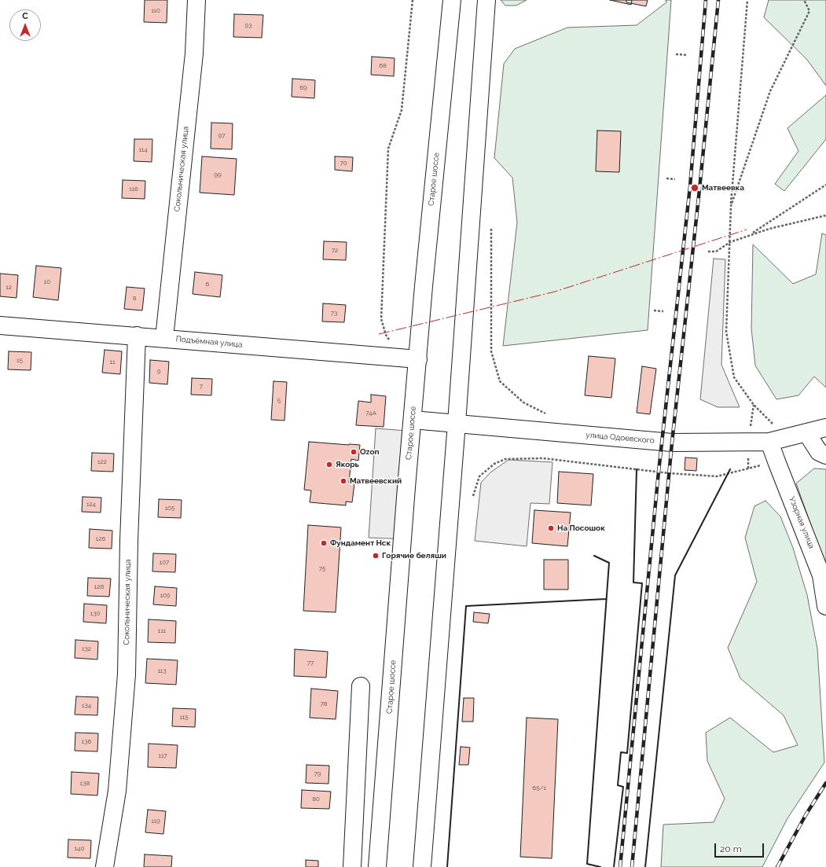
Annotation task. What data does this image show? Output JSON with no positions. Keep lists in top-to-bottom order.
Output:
{
  "streets": {
    "main road": [
      "Сокольническая улица",
      "Старое шоссе",
      "Подъёмная улица",
      "улица Одоевского",
      "Узорная улица"
    ]
  },
  "crossings": [
    ["Сокольническая улица", "Подъёмная улица"],
    ["Старое шоссе", "Подъёмная улица"],
    ["Старое шоссе", "улица Одоевского"],
    ["улица Одоевского", "Узорная улица"]
  ],
  "places": [
    "Матвеевка",
    "Ozon",
    "Якорь",
    "Матвеевский",
    "На Посошок",
    "Фундамент Нск",
    "Горячие беляши"
  ],
  "house_numbers": [
    "110",
    "93",
    "68",
    "69",
    "97",
    "114",
    "70",
    "99",
    "116",
    "72",
    "10",
    "6",
    "12",
    "8",
    "73",
    "15",
    "11",
    "9",
    "7",
    "5",
    "74А",
    "122",
    "124",
    "105",
    "126",
    "107",
    "75",
    "128",
    "109",
    "130",
    "111",
    "132",
    "77",
    "113",
    "78",
    "134",
    "115",
    "136",
    "117",
    "79",
    "138",
    "65/1",
    "80",
    "119",
    "140"
  ],
  "scale_bar": "20 m",
  "north": "top"
}
